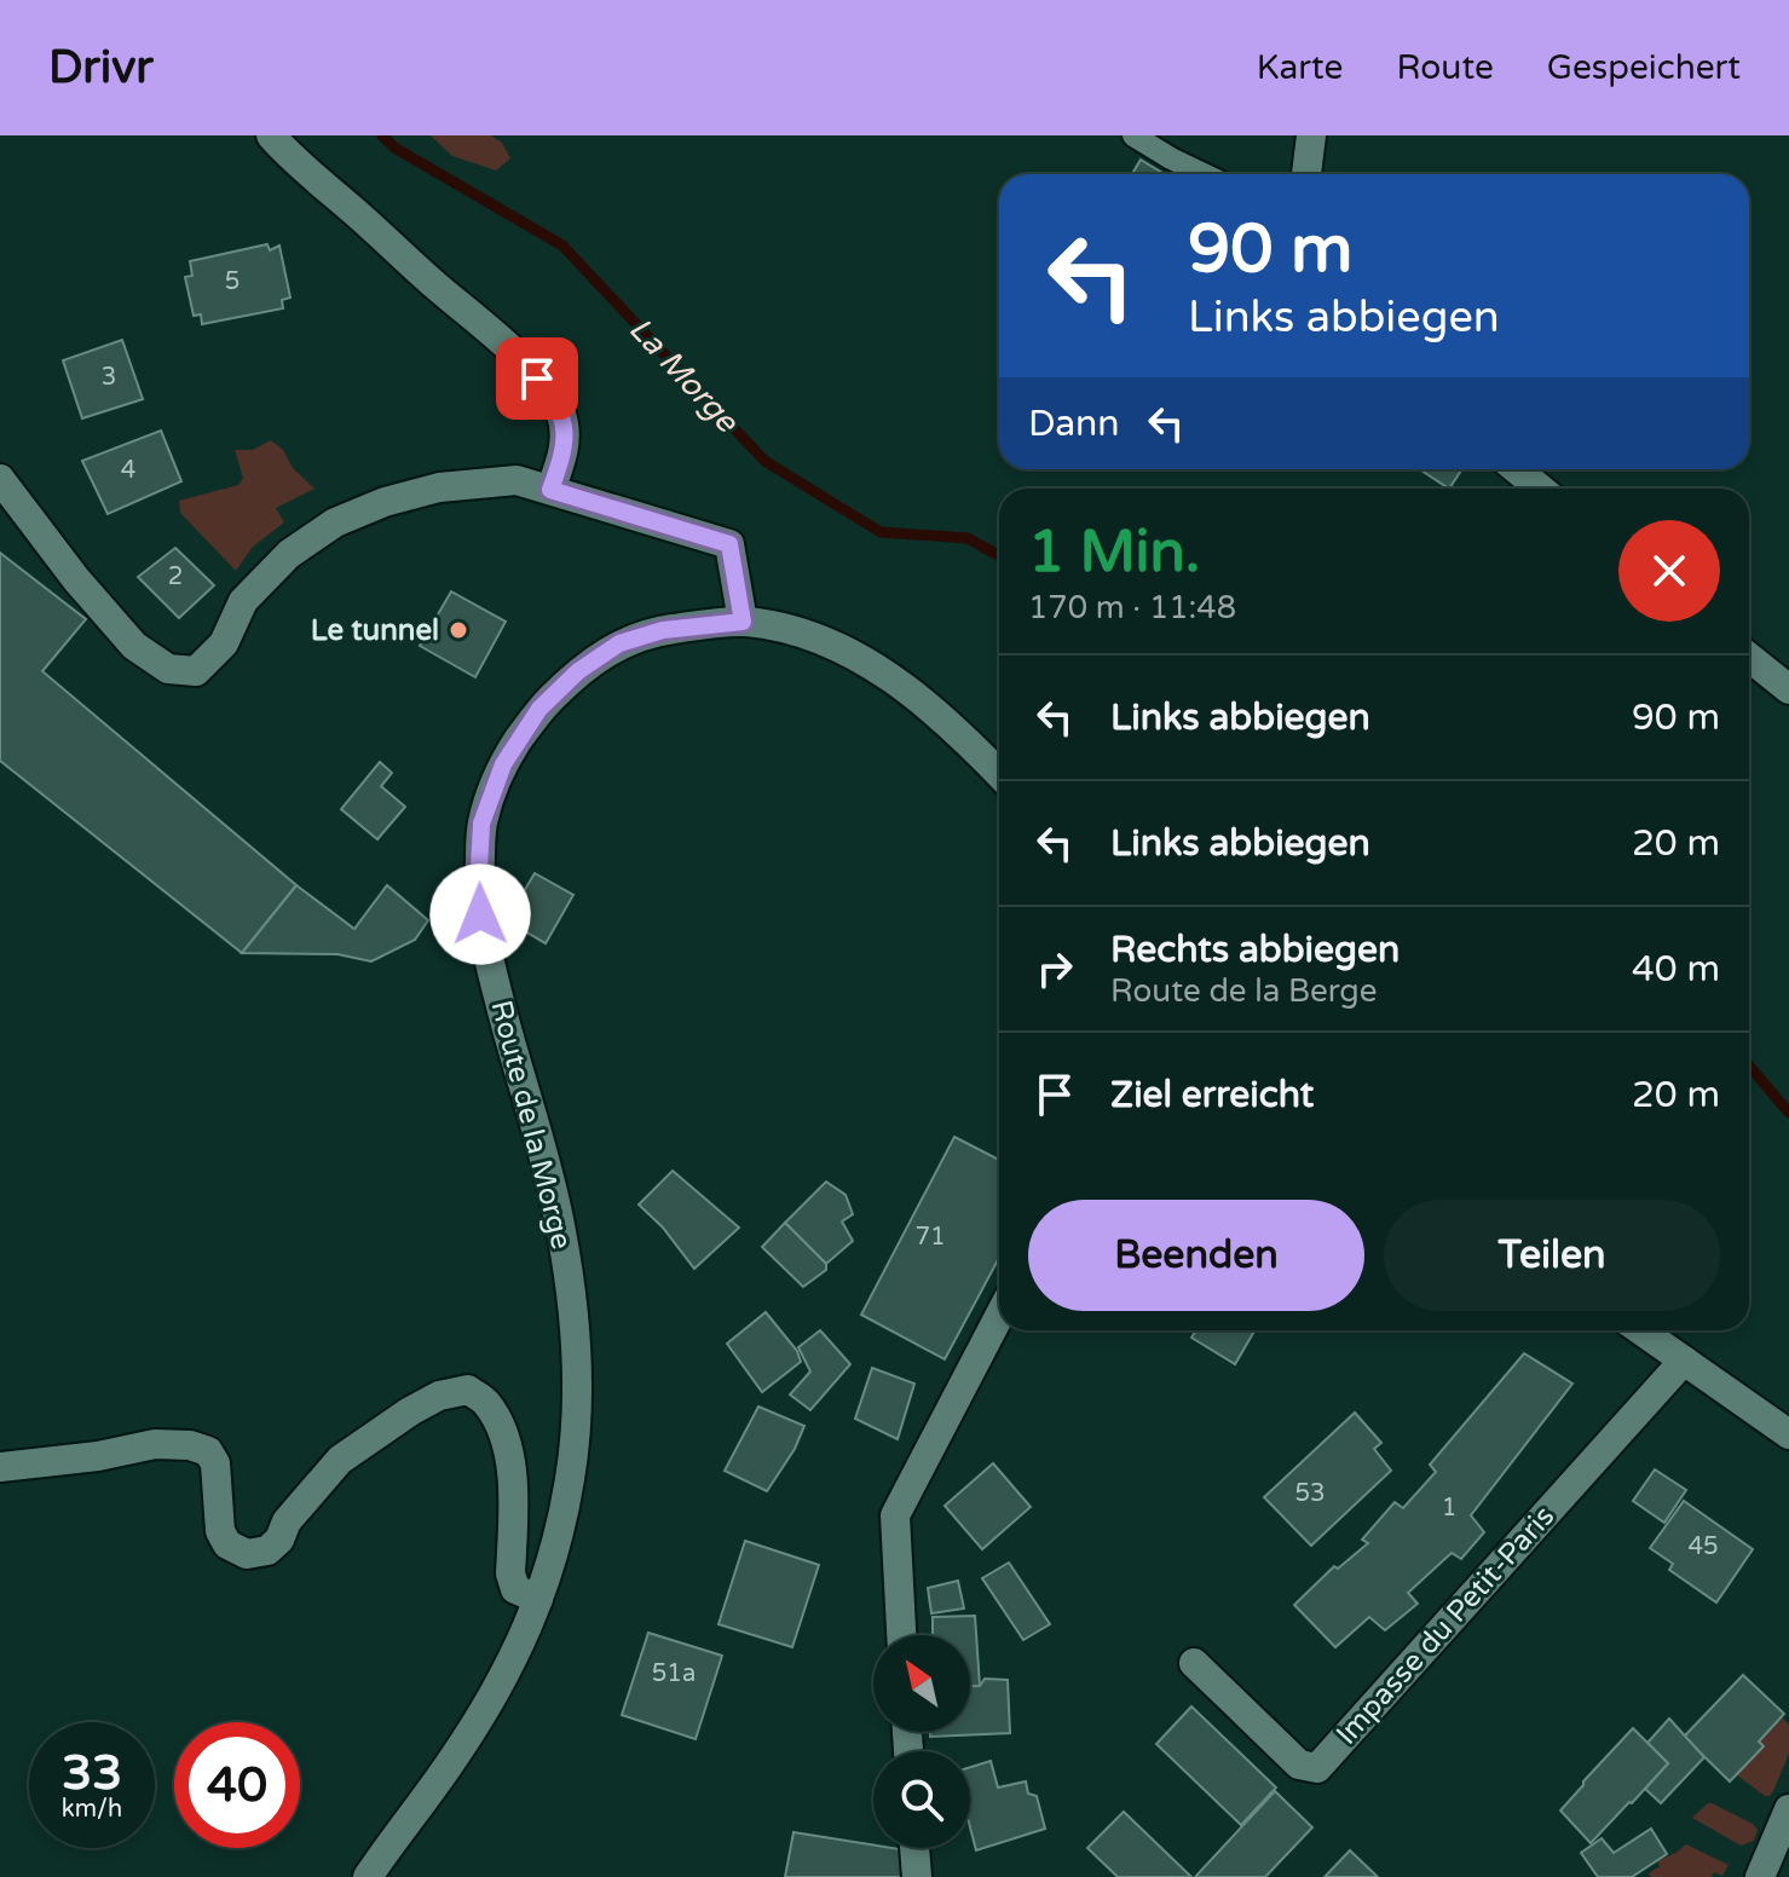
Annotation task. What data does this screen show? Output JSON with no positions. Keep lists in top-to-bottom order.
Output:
{
  "streets": {
    "street": ["Route de la Morge", "Impasse du Petit-Paris"]
  },
  "water": ["La Morge"],
  "places": ["Le tunnel"],
  "house_numbers": [
    "5",
    "3",
    "4",
    "2",
    "71",
    "53",
    "1",
    "45",
    "51a"
  ],
  "north": "top left",
  "page": {
    "header": "Drivr",
    "nav": ["Karte", "Route", "Gespeichert"],
    "turn": ["90 m", "Links abbiegen"],
    "then": "Dann",
    "heading": ["1 Min.", "170 m · 11:48"],
    "list": [
      {
        "name": "Links abbiegen",
        "value": "90 m"
      },
      {
        "name": "Links abbiegen",
        "value": "20 m"
      },
      {
        "name": "Rechts abbiegen",
        "note": "Route de la Berge",
        "value": "40 m"
      },
      {
        "name": "Ziel erreicht",
        "value": "20 m"
      }
    ],
    "buttons": ["Beenden", "Teilen"],
    "speed": "33 km/h",
    "limit": "40"
  }
}
